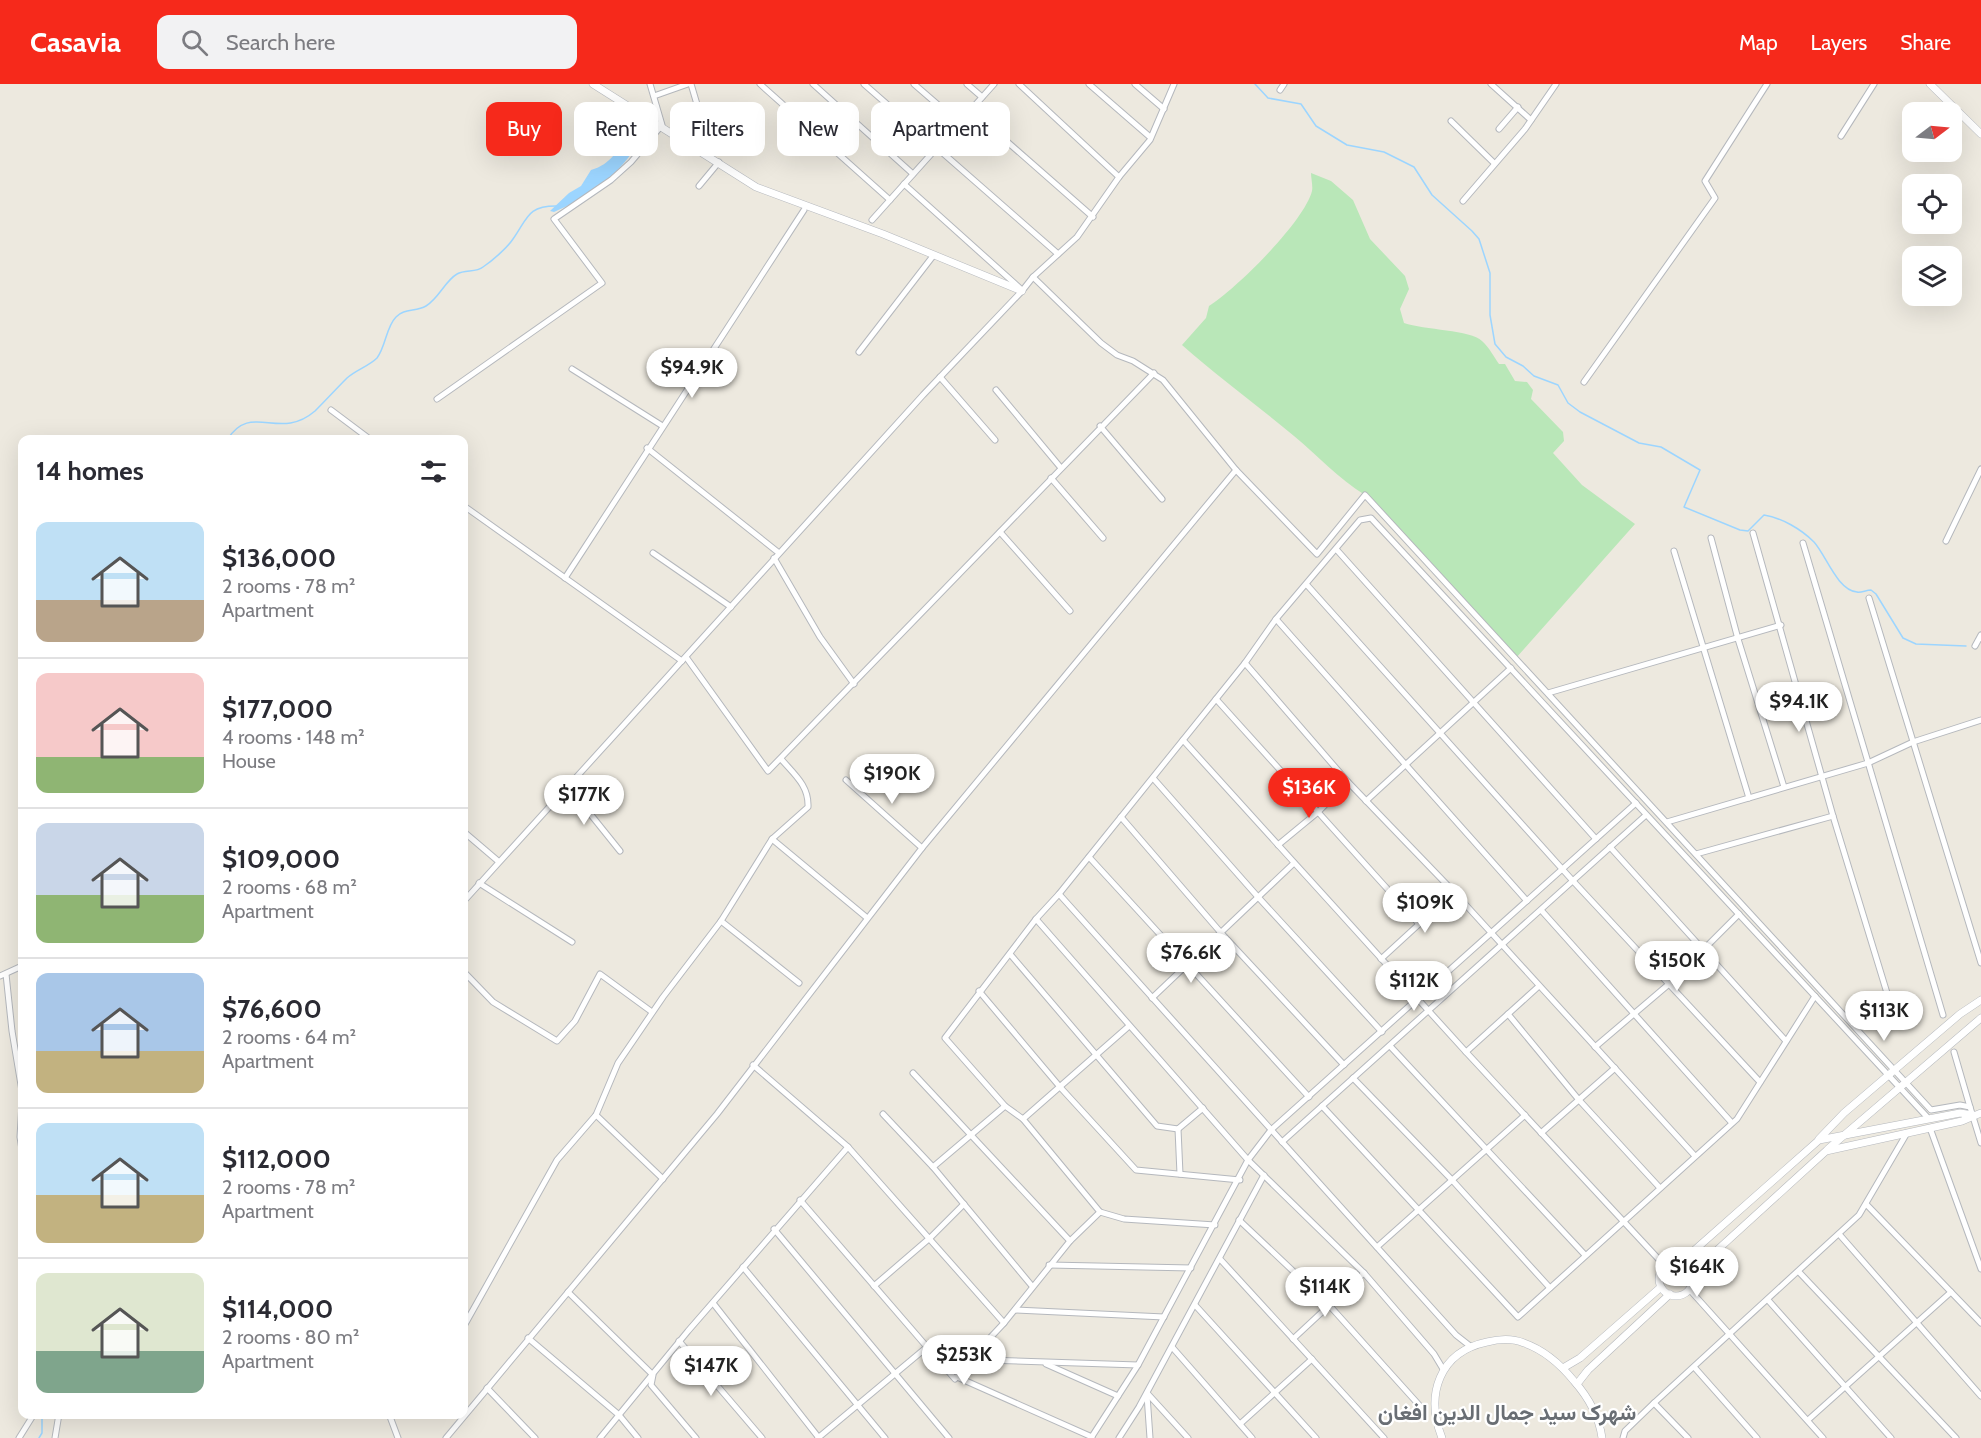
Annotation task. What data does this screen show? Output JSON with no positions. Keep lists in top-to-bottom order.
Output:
{
  "districts": ["شهرک سید جمال الدین افغان"],
  "north": "right",
  "page": {
    "header": "Casavia",
    "search": "Search here",
    "nav": ["Map", "Layers", "Share"],
    "chip": [
      "Buy",
      "Rent",
      "Filters",
      "New",
      "Apartment"
    ],
    "price": [
      "$94.9K",
      "$94.1K",
      "$190K",
      "$136K",
      "$177K",
      "$109K",
      "$76.6K",
      "$150K",
      "$112K",
      "$113K",
      "$164K",
      "$114K",
      "$253K",
      "$147K"
    ],
    "heading": "14 homes",
    "list": [
      {
        "name": "$136,000",
        "note": "2 rooms · 78 m² · Apartment"
      },
      {
        "name": "$177,000",
        "note": "4 rooms · 148 m² · House"
      },
      {
        "name": "$109,000",
        "note": "2 rooms · 68 m² · Apartment"
      },
      {
        "name": "$76,600",
        "note": "2 rooms · 64 m² · Apartment"
      },
      {
        "name": "$112,000",
        "note": "2 rooms · 78 m² · Apartment"
      },
      {
        "name": "$114,000",
        "note": "2 rooms · 80 m² · Apartment"
      }
    ]
  }
}
